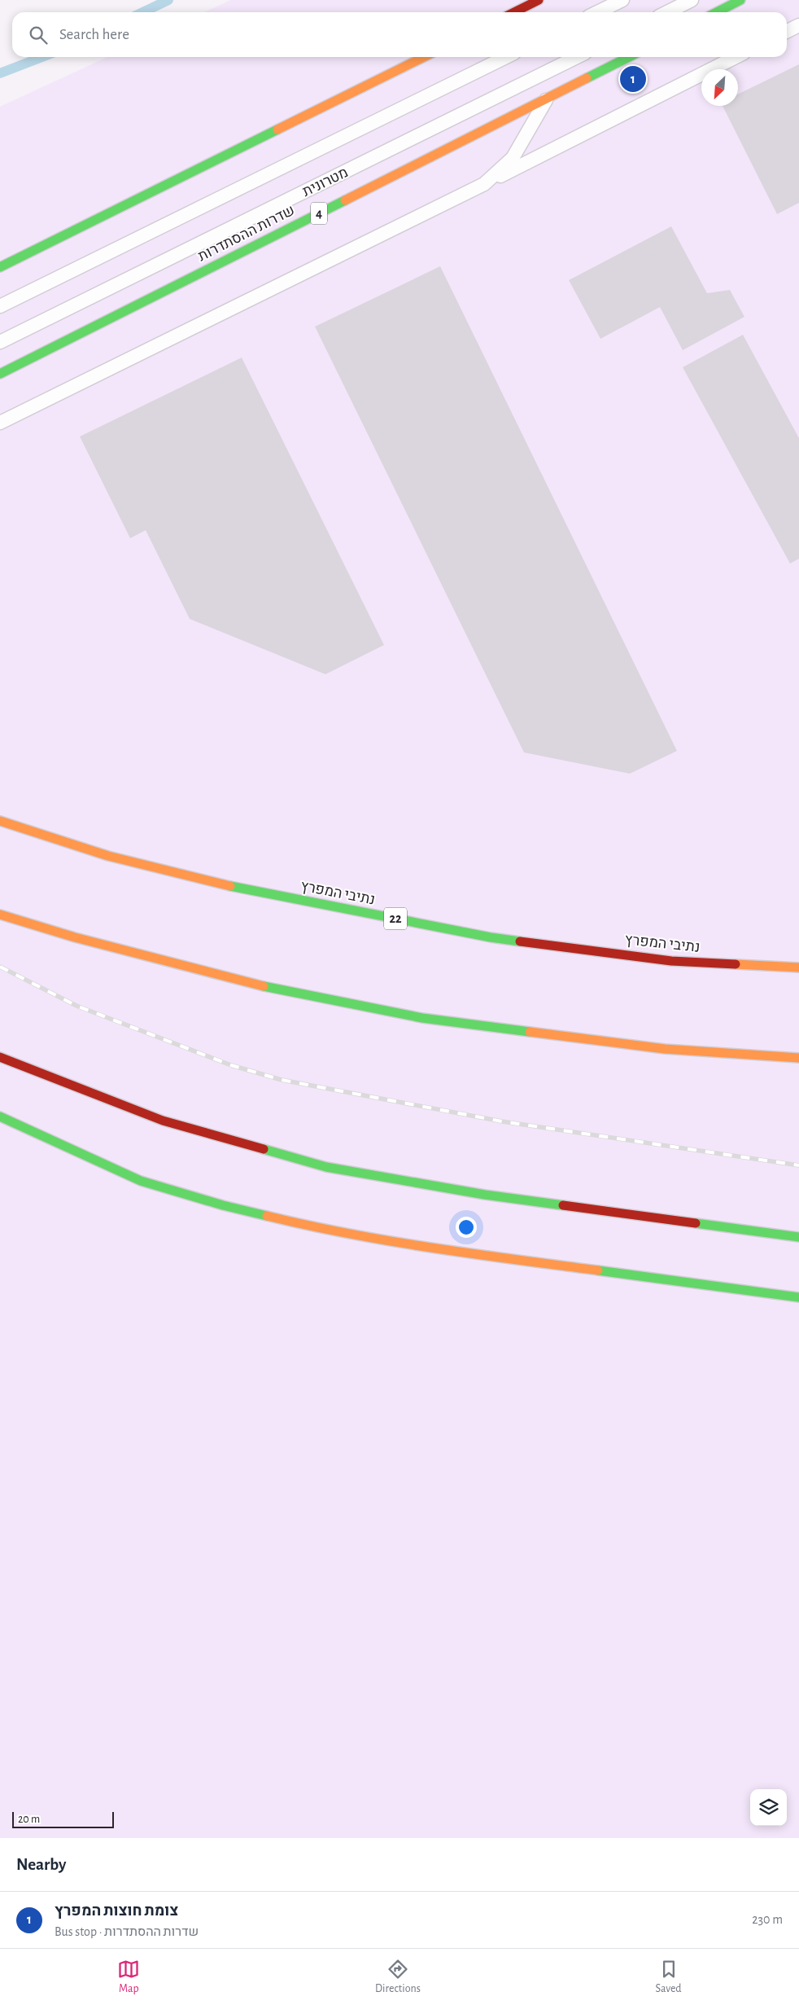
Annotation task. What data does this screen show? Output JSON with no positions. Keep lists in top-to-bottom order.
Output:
{
  "streets": {
    "main road": [
      "4",
      "שדרות ההסתדרות",
      "נתיבי המפרץ",
      "22"
    ],
    "lane": ["מטרונית"]
  },
  "scale_bar": "20 m",
  "north": "bottom left",
  "page": {
    "search": "Search here",
    "pins": "1",
    "scale": "20 m",
    "heading": "Nearby",
    "list": [
      {
        "mark": "1",
        "name": "צומת חוצות המפרץ",
        "note": "Bus stop · שדרות ההסתדרות",
        "value": "230 m"
      }
    ],
    "nav": ["Map", "Directions", "Saved"]
  }
}
